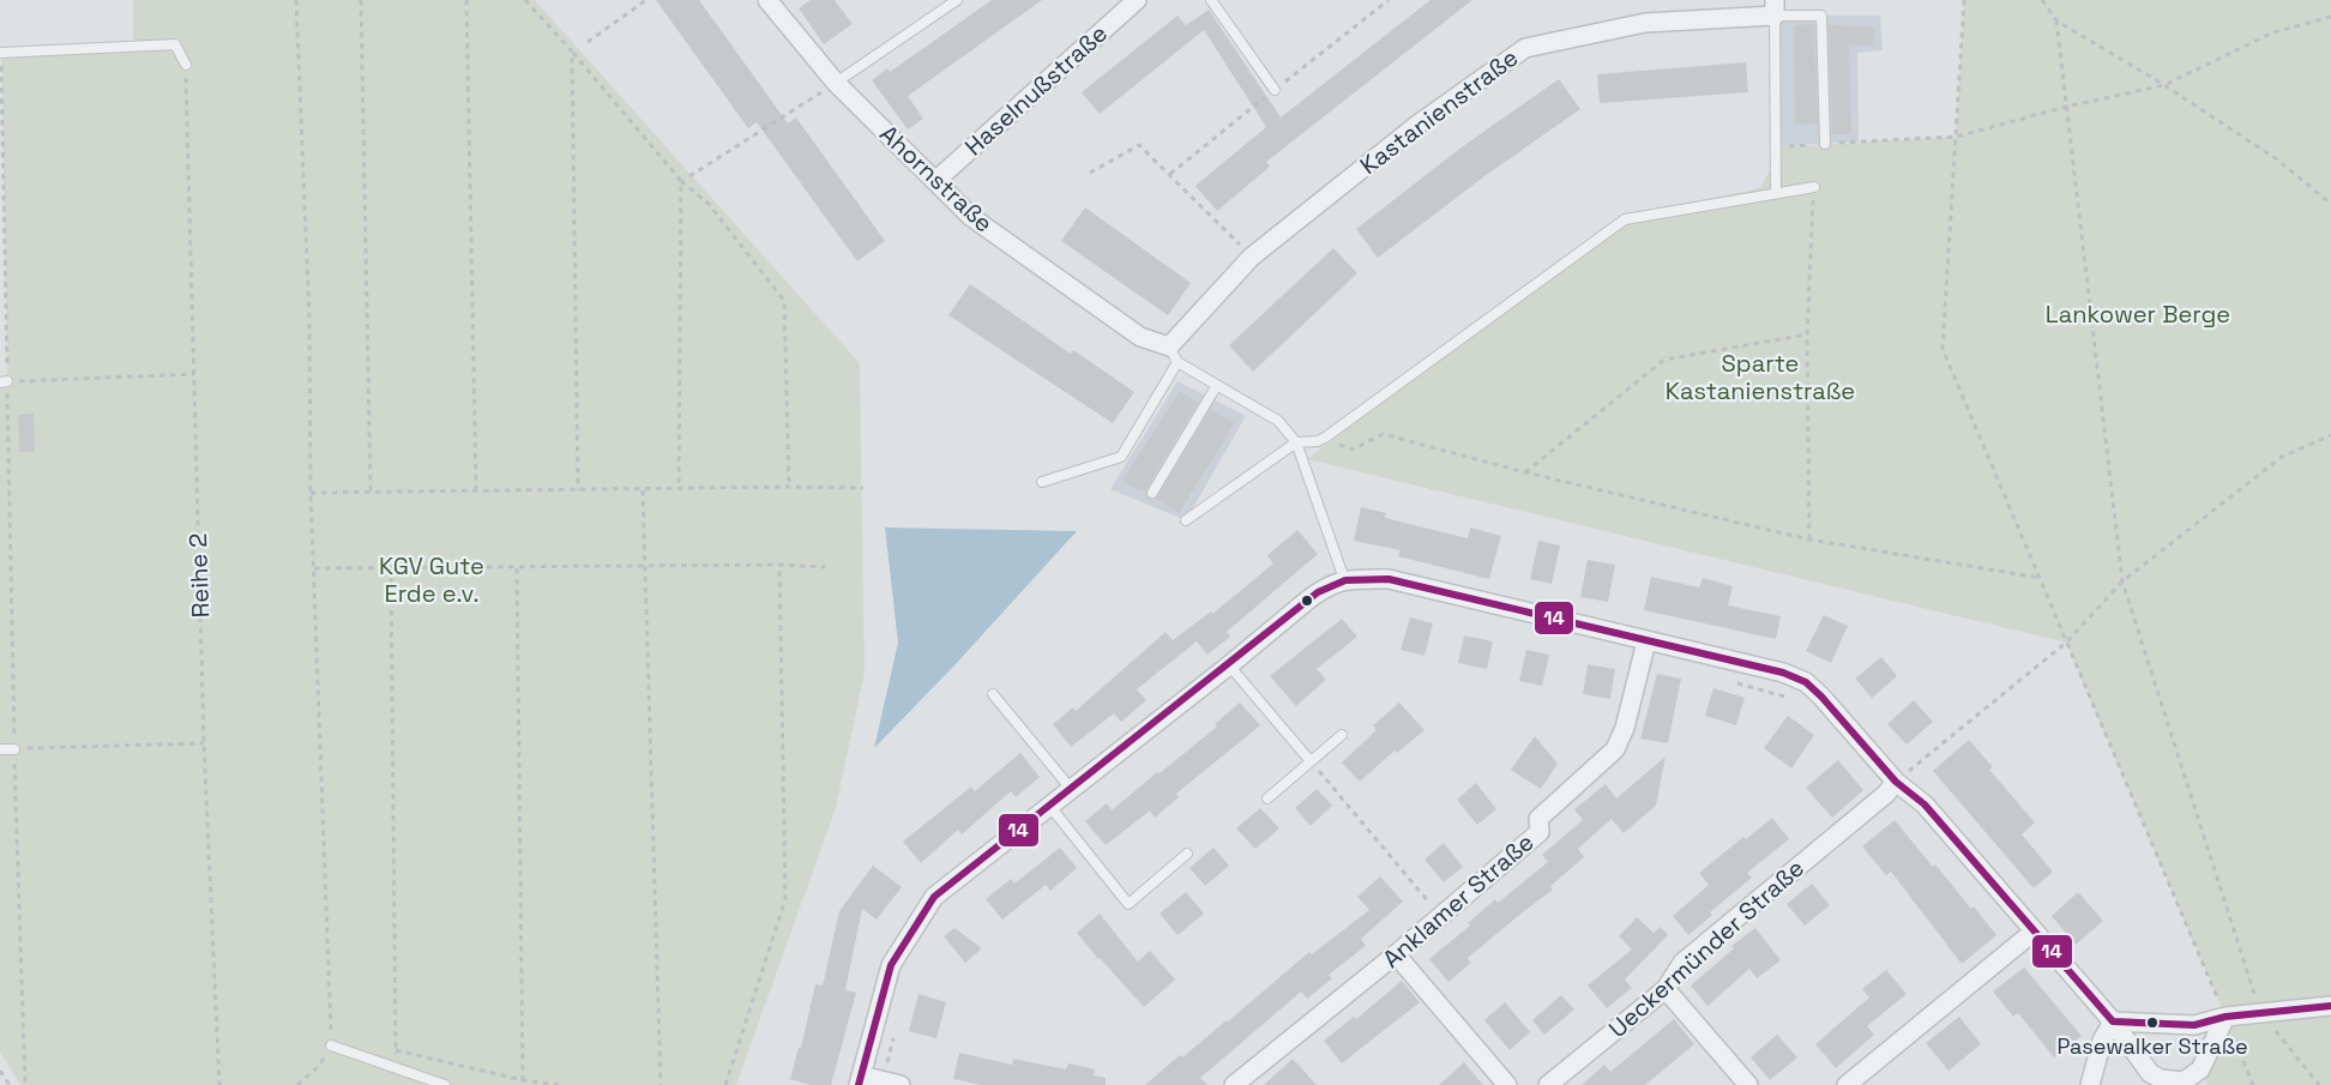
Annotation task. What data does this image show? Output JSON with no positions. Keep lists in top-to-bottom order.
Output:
{
  "streets": {
    "street": [
      "Haselnußstraße",
      "Kastanienstraße",
      "Ahornstraße",
      "Anklamer Straße",
      "Ueckermünder Straße"
    ],
    "path": ["Reihe 2"]
  },
  "crossings": [
    ["Haselnußstraße", "Ahornstraße"],
    ["Kastanienstraße", "Ahornstraße"]
  ],
  "parks": ["Lankower Berge", "Sparte Kastanienstraße", "KGV Gute Erde e.v."],
  "places": ["Pasewalker Straße"],
  "lines": ["transit line 14"]
}
